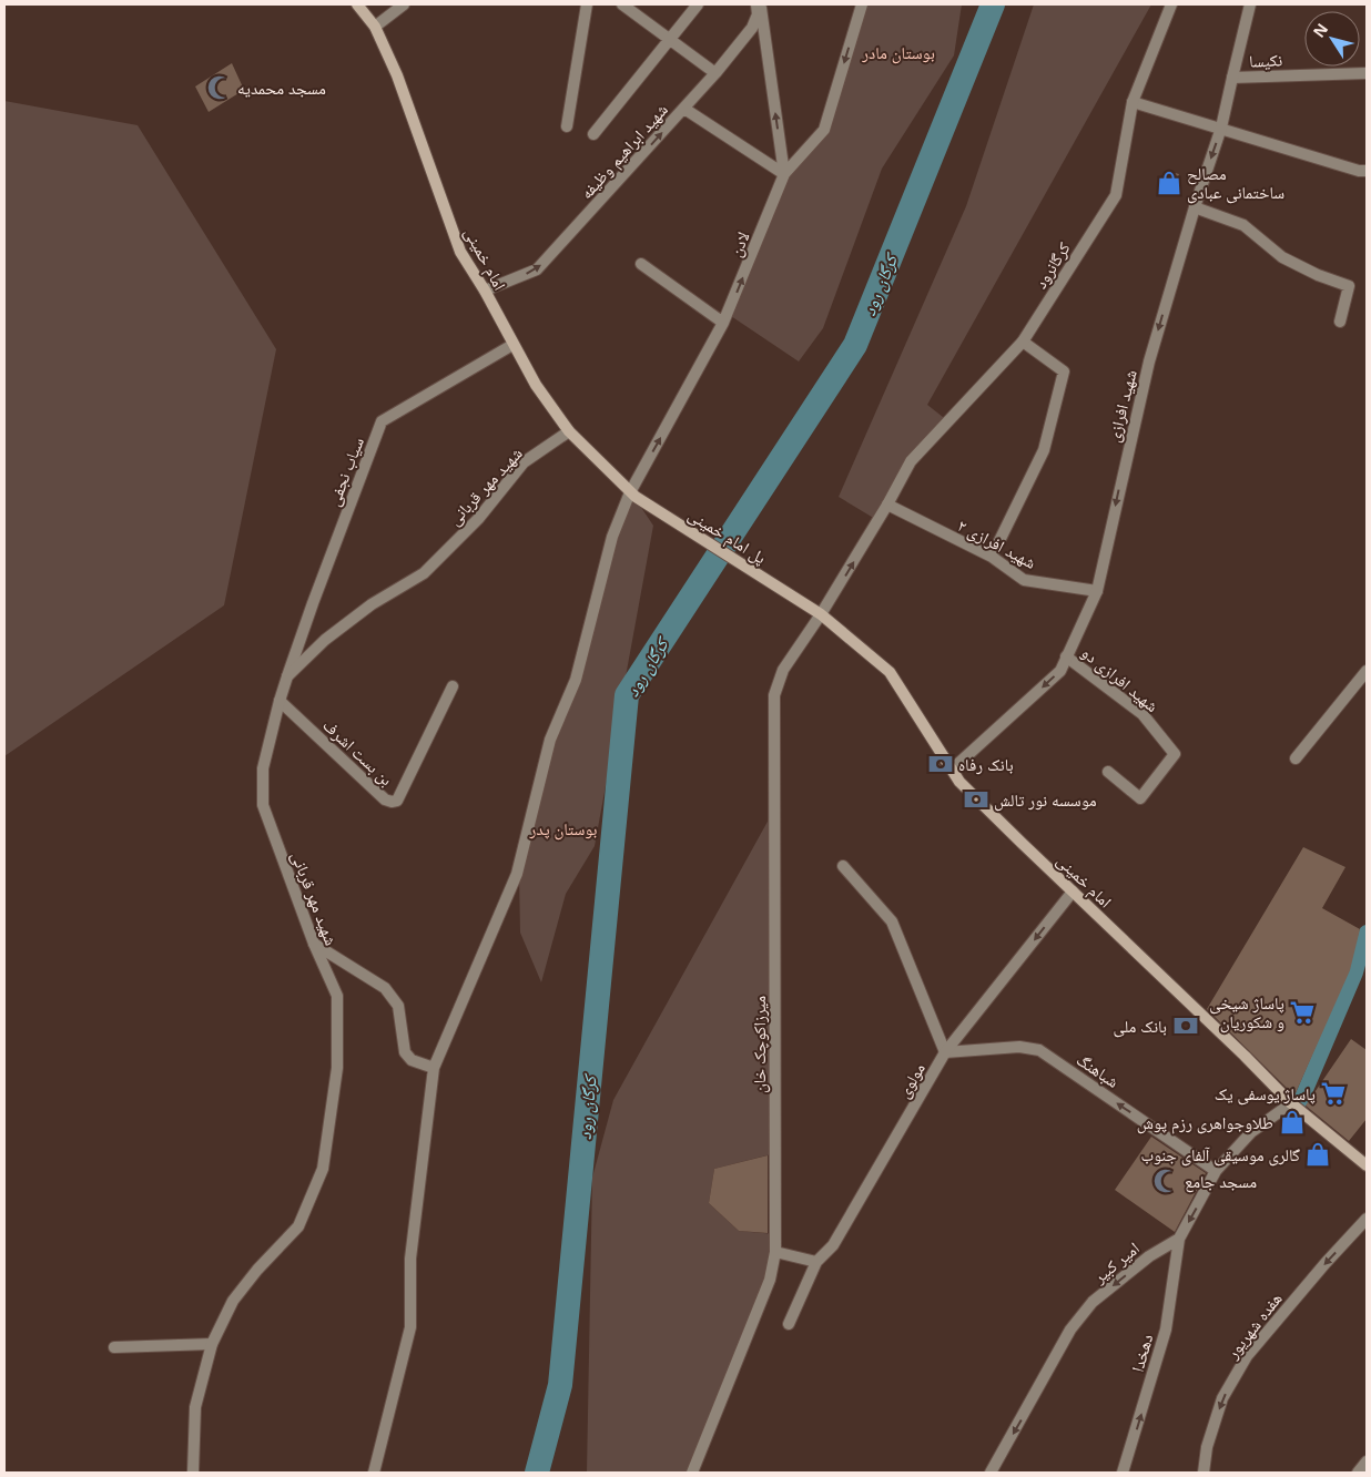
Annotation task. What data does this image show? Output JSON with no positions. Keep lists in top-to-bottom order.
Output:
{
  "streets": {
    "main road": ["امام خمینی", "پل امام خمینی"],
    "street": [
      "نکیسا",
      "شهید ابراهیم وظیفه",
      "لادن",
      "کرگانرود",
      "شهید افرازی",
      "سیاب نجفی",
      "شهید مهر قربانی",
      "شهید افرازی ۲",
      "شهید افرازی دو",
      "بن بست اشرف",
      "میرزاکوچک خان",
      "شباهنگ",
      "مولوی",
      "امیر کبیر",
      "هفده شهریور",
      "دهخدا"
    ]
  },
  "crossings": [
    ["نکیسا", "شهید افرازی"],
    ["شهید ابراهیم وظیفه", "امام خمینی"],
    ["لادن", "امام خمینی"],
    ["لادن", "پل امام خمینی"],
    ["امام خمینی", "شهید افرازی"],
    ["امام خمینی", "سیاب نجفی"],
    ["امام خمینی", "شهید مهر قربانی"],
    ["امام خمینی", "پل امام خمینی"],
    ["امام خمینی", "میرزاکوچک خان"],
    ["امام خمینی", "مولوی"],
    ["کرگانرود", "شهید افرازی ۲"],
    ["کرگانرود", "میرزاکوچک خان"],
    ["شهید افرازی", "شهید افرازی ۲"],
    ["شهید افرازی", "شهید افرازی دو"],
    ["سیاب نجفی", "شهید مهر قربانی"],
    ["شهید مهر قربانی", "بن بست اشرف"],
    ["شهید افرازی ۲", "میرزاکوچک خان"],
    ["شباهنگ", "مولوی"],
    ["امیر کبیر", "دهخدا"]
  ],
  "one_way": [
    "شهید ابراهیم وظیفه",
    "شهید افرازی",
    "شباهنگ",
    "مولوی",
    "امیر کبیر",
    "هفده شهریور",
    "دهخدا"
  ],
  "water": ["کرگان رود"],
  "parks": ["بوستان مادر", "بوستان پدر"],
  "places": {
    "mosque": ["مسجد محمدیه", "مسجد جامع"],
    "shop": ["مصالح ساختمانی عبادی", "طلاوجواهری رزم پوش", "گالری موسیقی آلفای جنوب"],
    "bank": ["بانک رفاه", "موسسه نور تالش", "بانک ملی"],
    "supermarket": ["پاساژ شیخی و شکوریان", "پاساژ یوسفی یک"]
  },
  "north": "top left"
}
